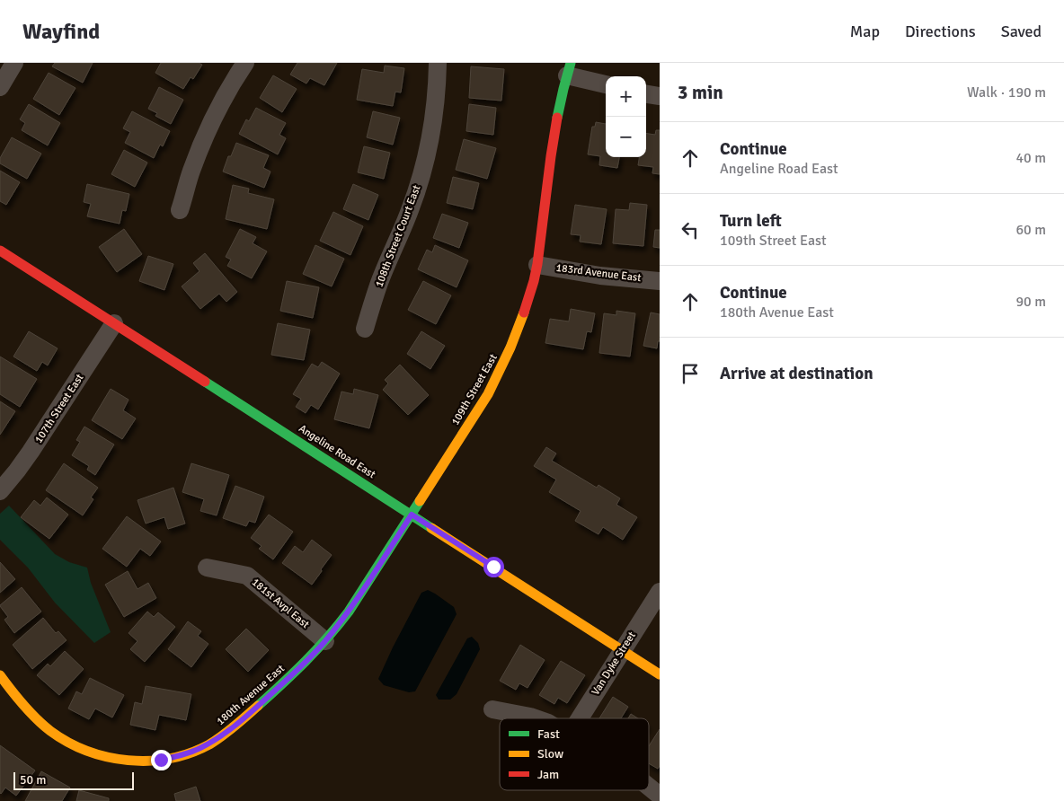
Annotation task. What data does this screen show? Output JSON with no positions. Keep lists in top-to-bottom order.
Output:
{
  "streets": {
    "street": [
      "108th Street Court East",
      "183rd Avenue East",
      "109th Street East",
      "107th Street East",
      "Angeline Road East",
      "181st Avpl East",
      "Van Dyke Street",
      "180th Avenue East"
    ]
  },
  "crossings": [
    ["183rd Avenue East", "109th Street East"],
    ["109th Street East", "Angeline Road East"],
    ["109th Street East", "181st Avpl East"],
    ["109th Street East", "180th Avenue East"],
    ["107th Street East", "Angeline Road East"],
    ["Angeline Road East", "Van Dyke Street"],
    ["181st Avpl East", "180th Avenue East"]
  ],
  "legend": ["Fast", "Slow", "Jam"],
  "scale_bar": "50 m",
  "page": {
    "header": "Wayfind",
    "nav": ["Map", "Directions", "Saved"],
    "heading": ["3 min", "Walk · 190 m"],
    "map_buttons": ["+", "−"],
    "list": [
      ["Continue", "Angeline Road East", "40 m"],
      ["Turn left", "109th Street East", "60 m"],
      ["Continue", "180th Avenue East", "90 m"],
      "Arrive at destination"
    ],
    "scale": "50 m"
  }
}
